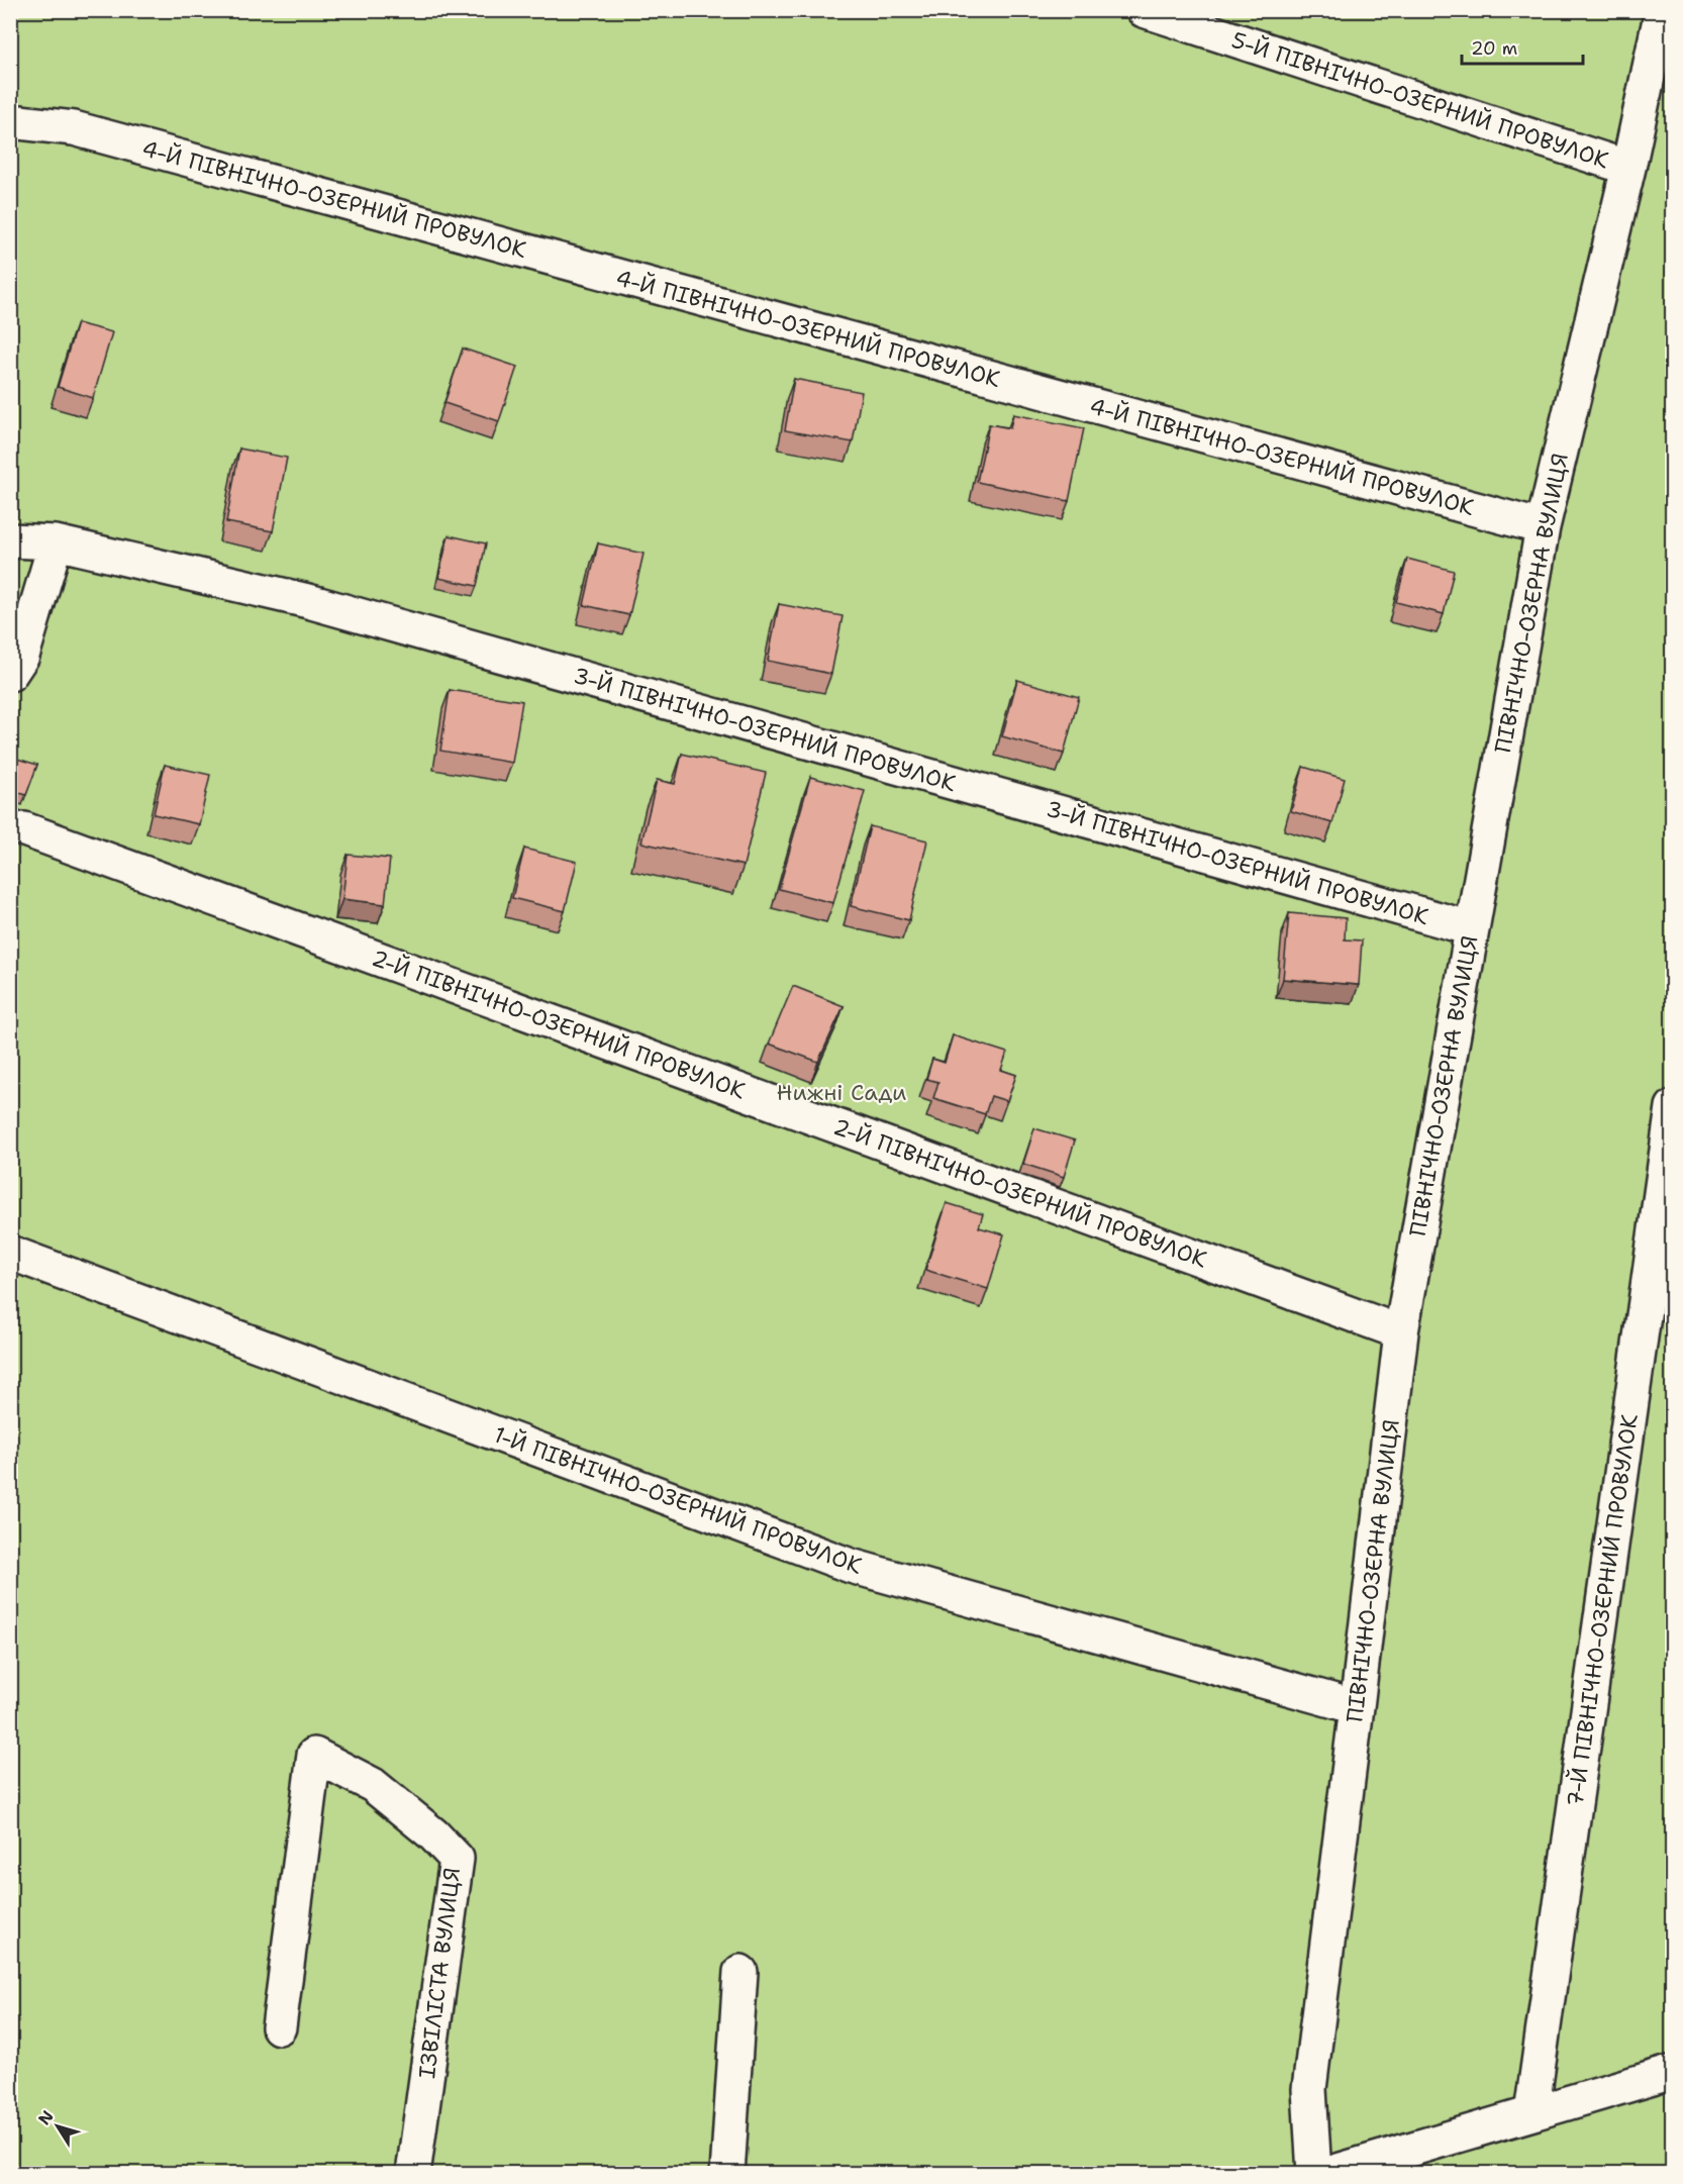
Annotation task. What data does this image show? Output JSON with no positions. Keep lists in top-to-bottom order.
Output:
{
  "streets": {
    "street": [
      "5-Й ПІВНІЧНО-ОЗЕРНИЙ ПРОВУЛОК",
      "4-Й ПІВНІЧНО-ОЗЕРНИЙ ПРОВУЛОК",
      "ПІВНІЧНО-ОЗЕРНА ВУЛИЦЯ",
      "3-Й ПІВНІЧНО-ОЗЕРНИЙ ПРОВУЛОК",
      "2-Й ПІВНІЧНО-ОЗЕРНИЙ ПРОВУЛОК",
      "1-Й ПІВНІЧНО-ОЗЕРНИЙ ПРОВУЛОК",
      "7-Й ПІВНІЧНО-ОЗЕРНИЙ ПРОВУЛОК",
      "ІЗВІЛІСТА ВУЛИЦЯ"
    ]
  },
  "crossings": [
    ["5-Й ПІВНІЧНО-ОЗЕРНИЙ ПРОВУЛОК", "ПІВНІЧНО-ОЗЕРНА ВУЛИЦЯ"],
    ["4-Й ПІВНІЧНО-ОЗЕРНИЙ ПРОВУЛОК", "ПІВНІЧНО-ОЗЕРНА ВУЛИЦЯ"],
    ["ПІВНІЧНО-ОЗЕРНА ВУЛИЦЯ", "3-Й ПІВНІЧНО-ОЗЕРНИЙ ПРОВУЛОК"],
    ["ПІВНІЧНО-ОЗЕРНА ВУЛИЦЯ", "2-Й ПІВНІЧНО-ОЗЕРНИЙ ПРОВУЛОК"],
    ["ПІВНІЧНО-ОЗЕРНА ВУЛИЦЯ", "1-Й ПІВНІЧНО-ОЗЕРНИЙ ПРОВУЛОК"]
  ],
  "parks": ["Нижні Сади"],
  "scale_bar": "20 m",
  "north": "top left"
}
